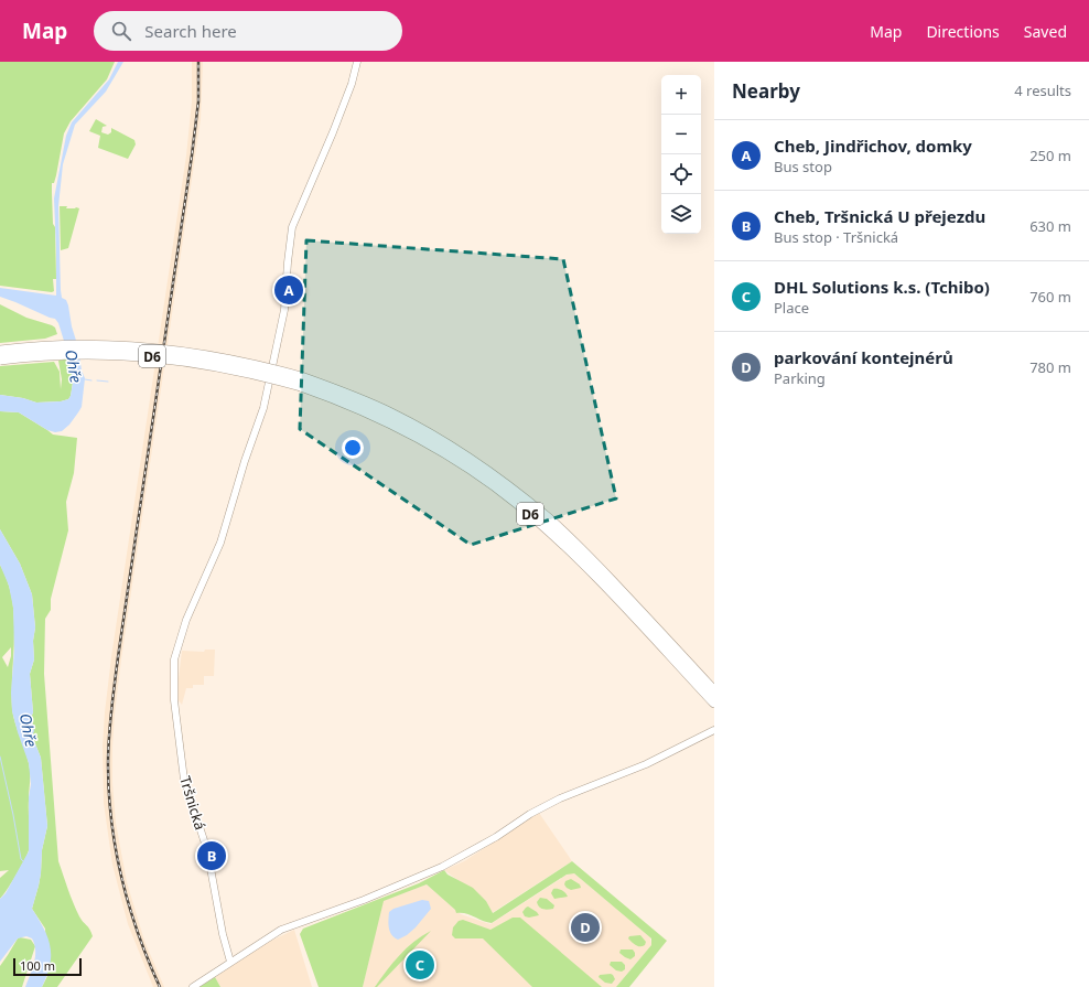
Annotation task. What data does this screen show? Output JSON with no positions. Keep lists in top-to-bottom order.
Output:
{
  "streets": {
    "highway": ["D6"],
    "street": ["Tršnická"]
  },
  "water": ["Ohře"],
  "scale_bar": "100 m",
  "page": {
    "header": "Map",
    "search": "Search here",
    "nav": ["Map", "Directions", "Saved"],
    "heading": ["Nearby", "4 results"],
    "map_buttons": ["+", "−"],
    "list": [
      {
        "mark": "A",
        "name": "Cheb, Jindřichov, domky",
        "note": "Bus stop",
        "value": "250 m"
      },
      {
        "mark": "B",
        "name": "Cheb, Tršnická U přejezdu",
        "note": "Bus stop · Tršnická",
        "value": "630 m"
      },
      {
        "mark": "C",
        "name": "DHL Solutions k.s. (Tchibo)",
        "note": "Place",
        "value": "760 m"
      },
      {
        "mark": "D",
        "name": "parkování kontejnérů",
        "note": "Parking",
        "value": "780 m"
      }
    ],
    "pins": [
      "A",
      "B",
      "D",
      "C"
    ],
    "scale": "100 m"
  }
}
